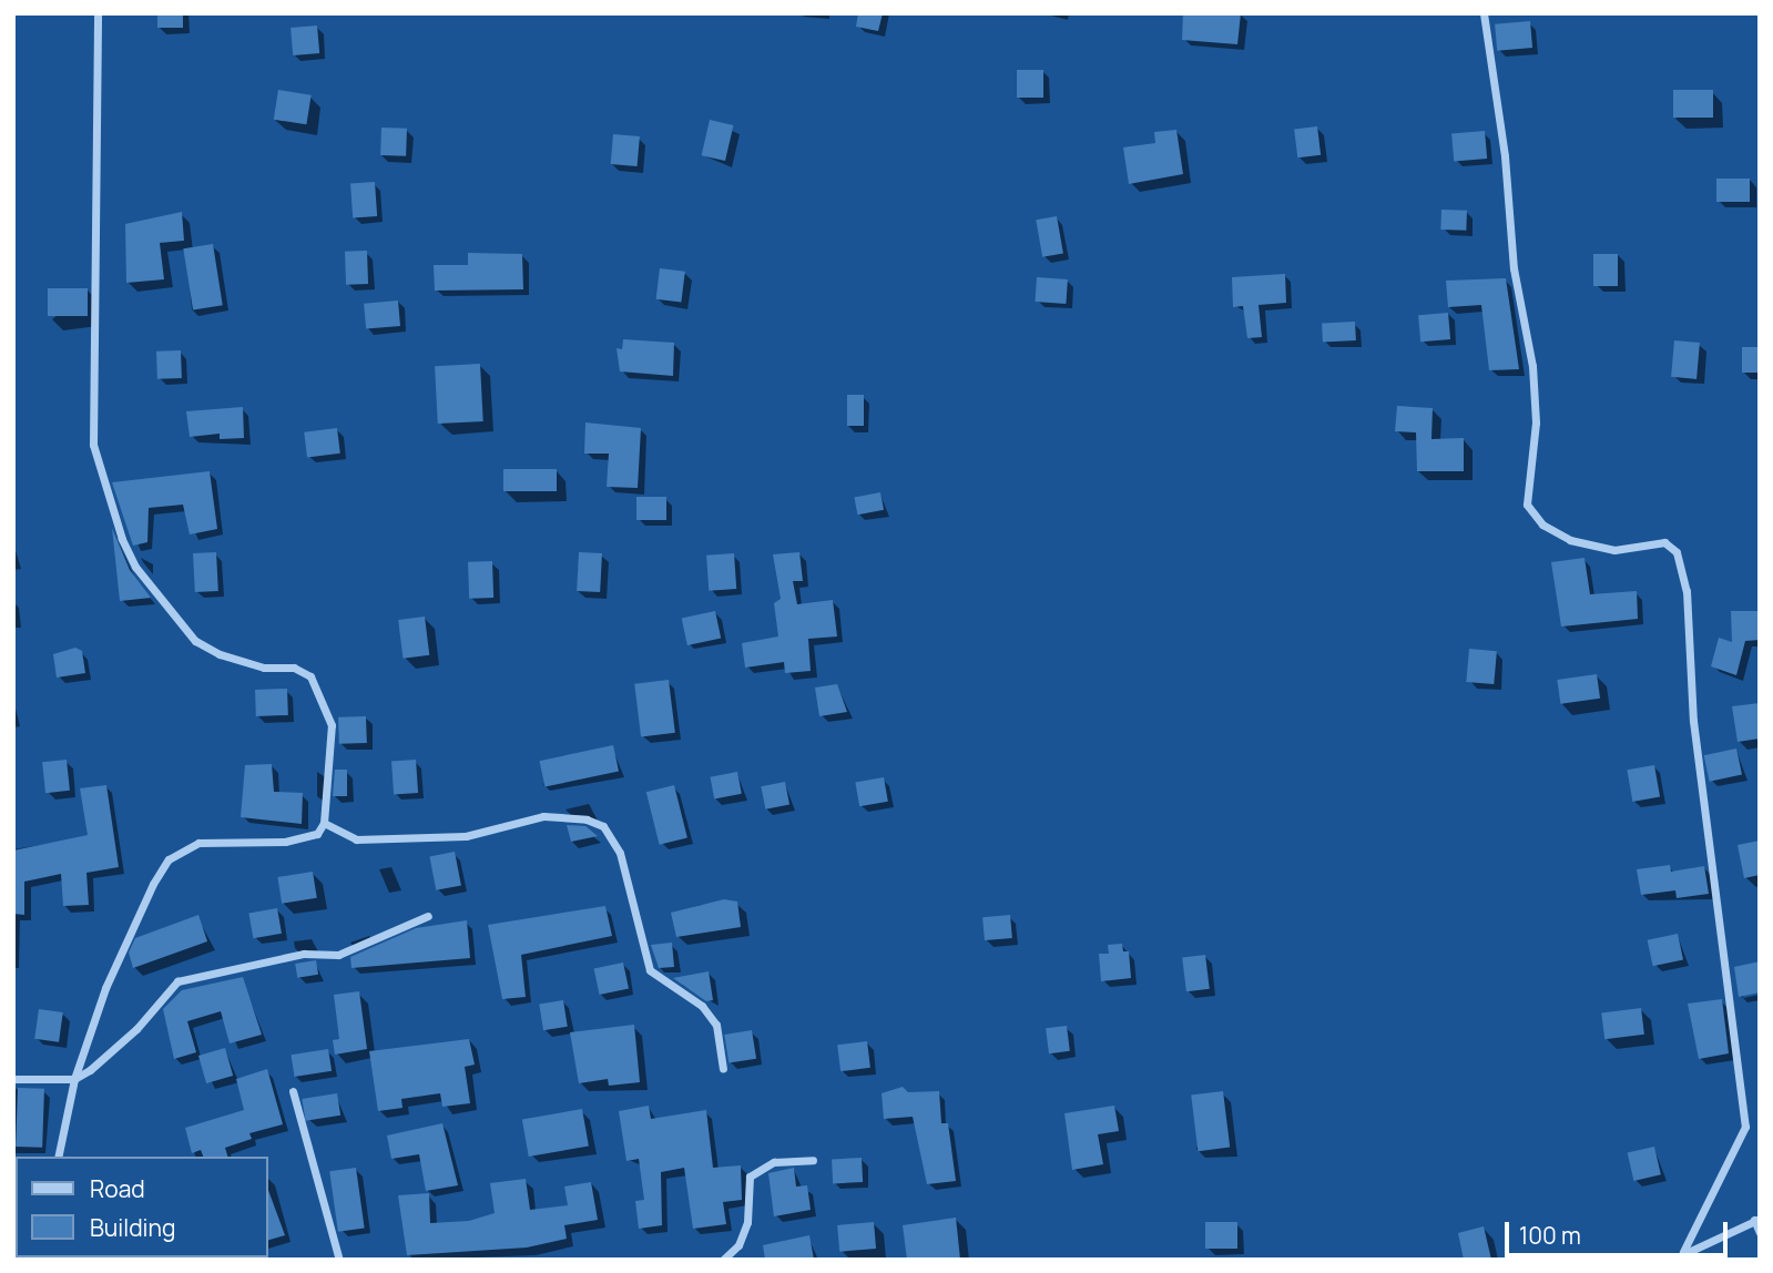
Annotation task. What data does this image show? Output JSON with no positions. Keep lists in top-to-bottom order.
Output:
{
  "legend": ["Road", "Building"],
  "scale_bar": "100 m"
}
